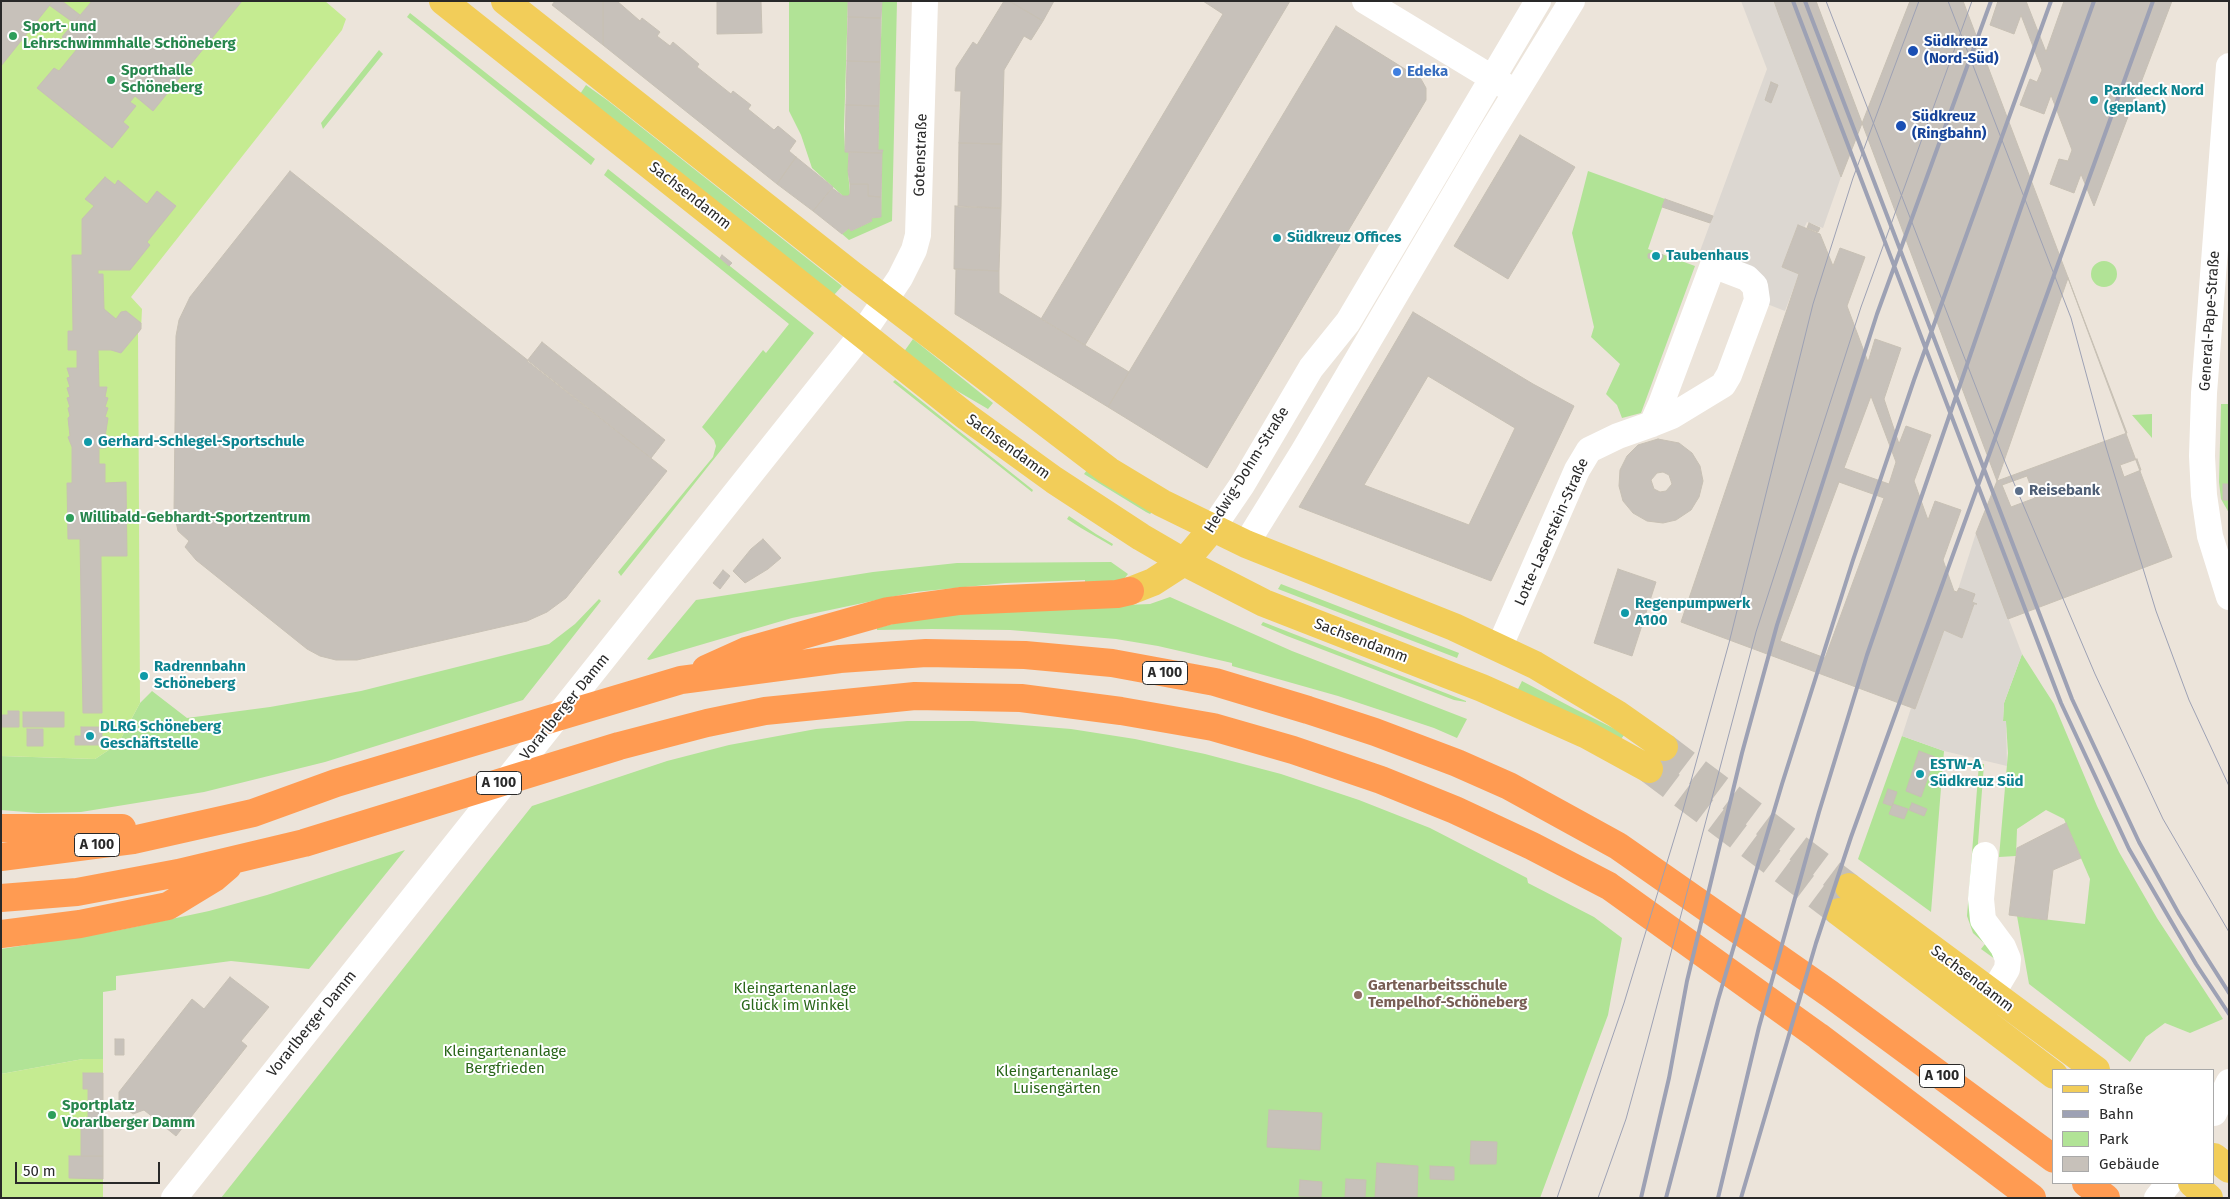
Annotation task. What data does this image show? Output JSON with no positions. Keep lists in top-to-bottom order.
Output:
{
  "streets": {
    "highway": ["A 100"],
    "main road": ["Sachsendamm", "Hedwig-Dohm-Straße"],
    "street": [
      "Gotenstraße",
      "General-Pape-Straße",
      "Lotte-Laserstein-Straße",
      "Vorarlberger Damm"
    ]
  },
  "crossings": [
    ["Gotenstraße", "Sachsendamm"],
    ["Gotenstraße", "Vorarlberger Damm"],
    ["Sachsendamm", "Hedwig-Dohm-Straße"],
    ["Sachsendamm", "Lotte-Laserstein-Straße"],
    ["Sachsendamm", "Vorarlberger Damm"]
  ],
  "parks": ["Kleingartenanlage Glück im Winkel", "Kleingartenanlage Bergfrieden", "Kleingartenanlage Luisengärten"],
  "places": [
    "Sport- und Lehrschwimmhalle Schöneberg",
    "Südkreuz (Nord-Süd)",
    "Edeka",
    "Sporthalle Schöneberg",
    "Parkdeck Nord (geplant)",
    "Südkreuz (Ringbahn)",
    "Südkreuz Offices",
    "Taubenhaus",
    "Gerhard-Schlegel-Sportschule",
    "Reisebank",
    "Willibald-Gebhardt-Sportzentrum",
    "Regenpumpwerk A100",
    "Radrennbahn Schöneberg",
    "DLRG Schöneberg Geschäftstelle",
    "ESTW-A Südkreuz Süd",
    "Gartenarbeitsschule Tempelhof-Schöneberg",
    "Sportplatz Vorarlberger Damm"
  ],
  "legend": [
    "Straße",
    "Bahn",
    "Park",
    "Gebäude"
  ],
  "scale_bar": "50 m"
}
